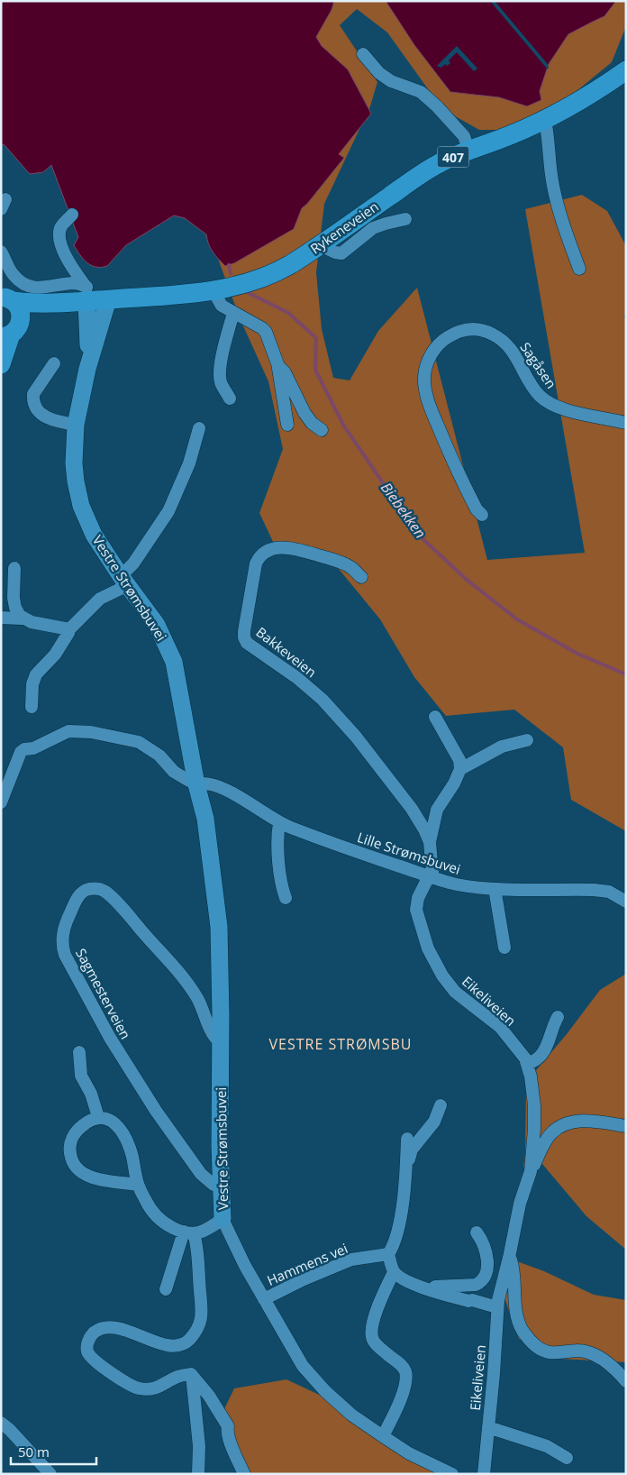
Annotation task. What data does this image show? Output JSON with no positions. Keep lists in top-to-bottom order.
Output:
{
  "streets": {
    "main road": ["407", "Rykeneveien", "Vestre Strømsbuvei"],
    "street": [
      "Sagåsen",
      "Bakkeveien",
      "Lille Strømsbuvei",
      "Sagmesterveien",
      "Eikeliveien",
      "Hammens vei"
    ]
  },
  "crossings": [
    ["Rykeneveien", "Vestre Strømsbuvei"],
    ["Vestre Strømsbuvei", "Lille Strømsbuvei"],
    ["Vestre Strømsbuvei", "Sagmesterveien"],
    ["Vestre Strømsbuvei", "Hammens vei"],
    ["Bakkeveien", "Lille Strømsbuvei"],
    ["Bakkeveien", "Eikeliveien"],
    ["Lille Strømsbuvei", "Eikeliveien"]
  ],
  "districts": ["VESTRE STRØMSBU"],
  "water": ["Biebekken"],
  "scale_bar": "50 m"
}
